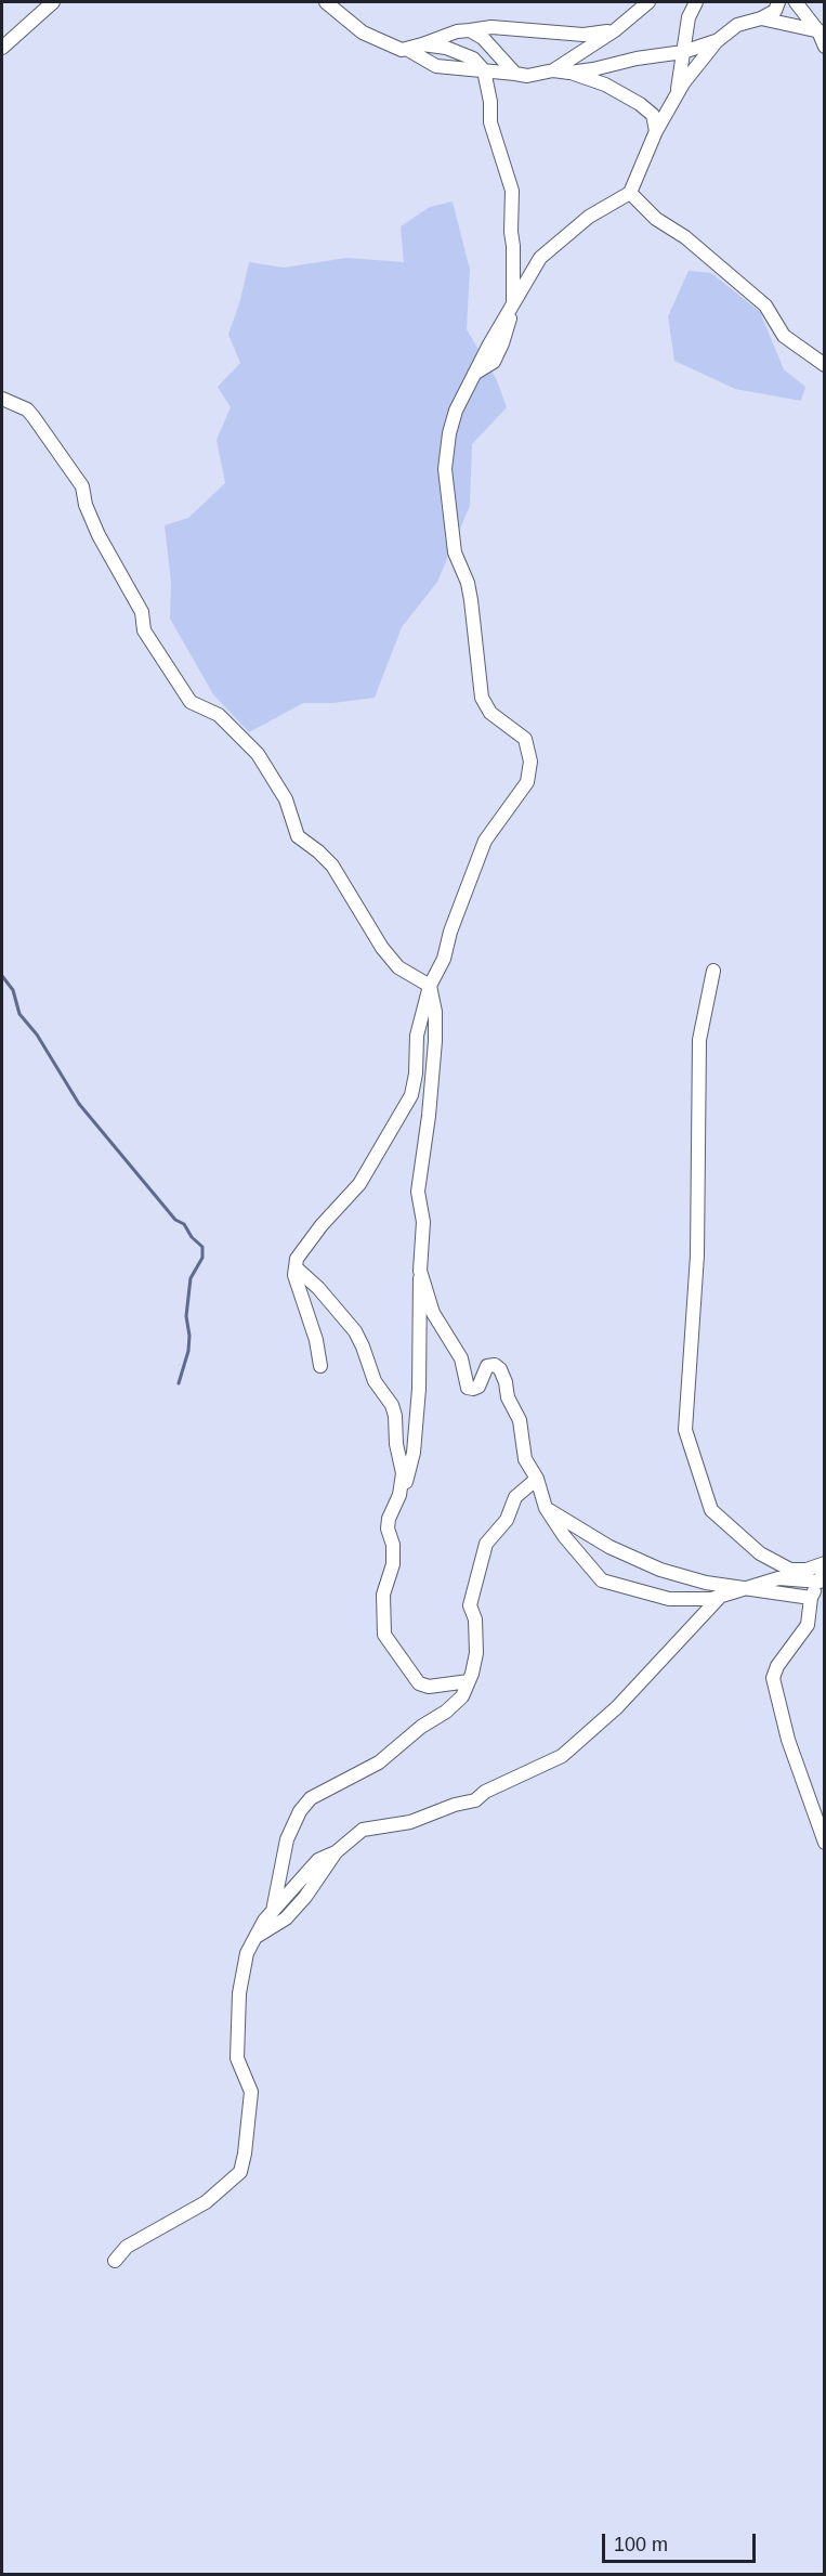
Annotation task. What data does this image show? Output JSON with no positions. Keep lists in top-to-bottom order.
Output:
{
  "scale_bar": "100 m"
}
